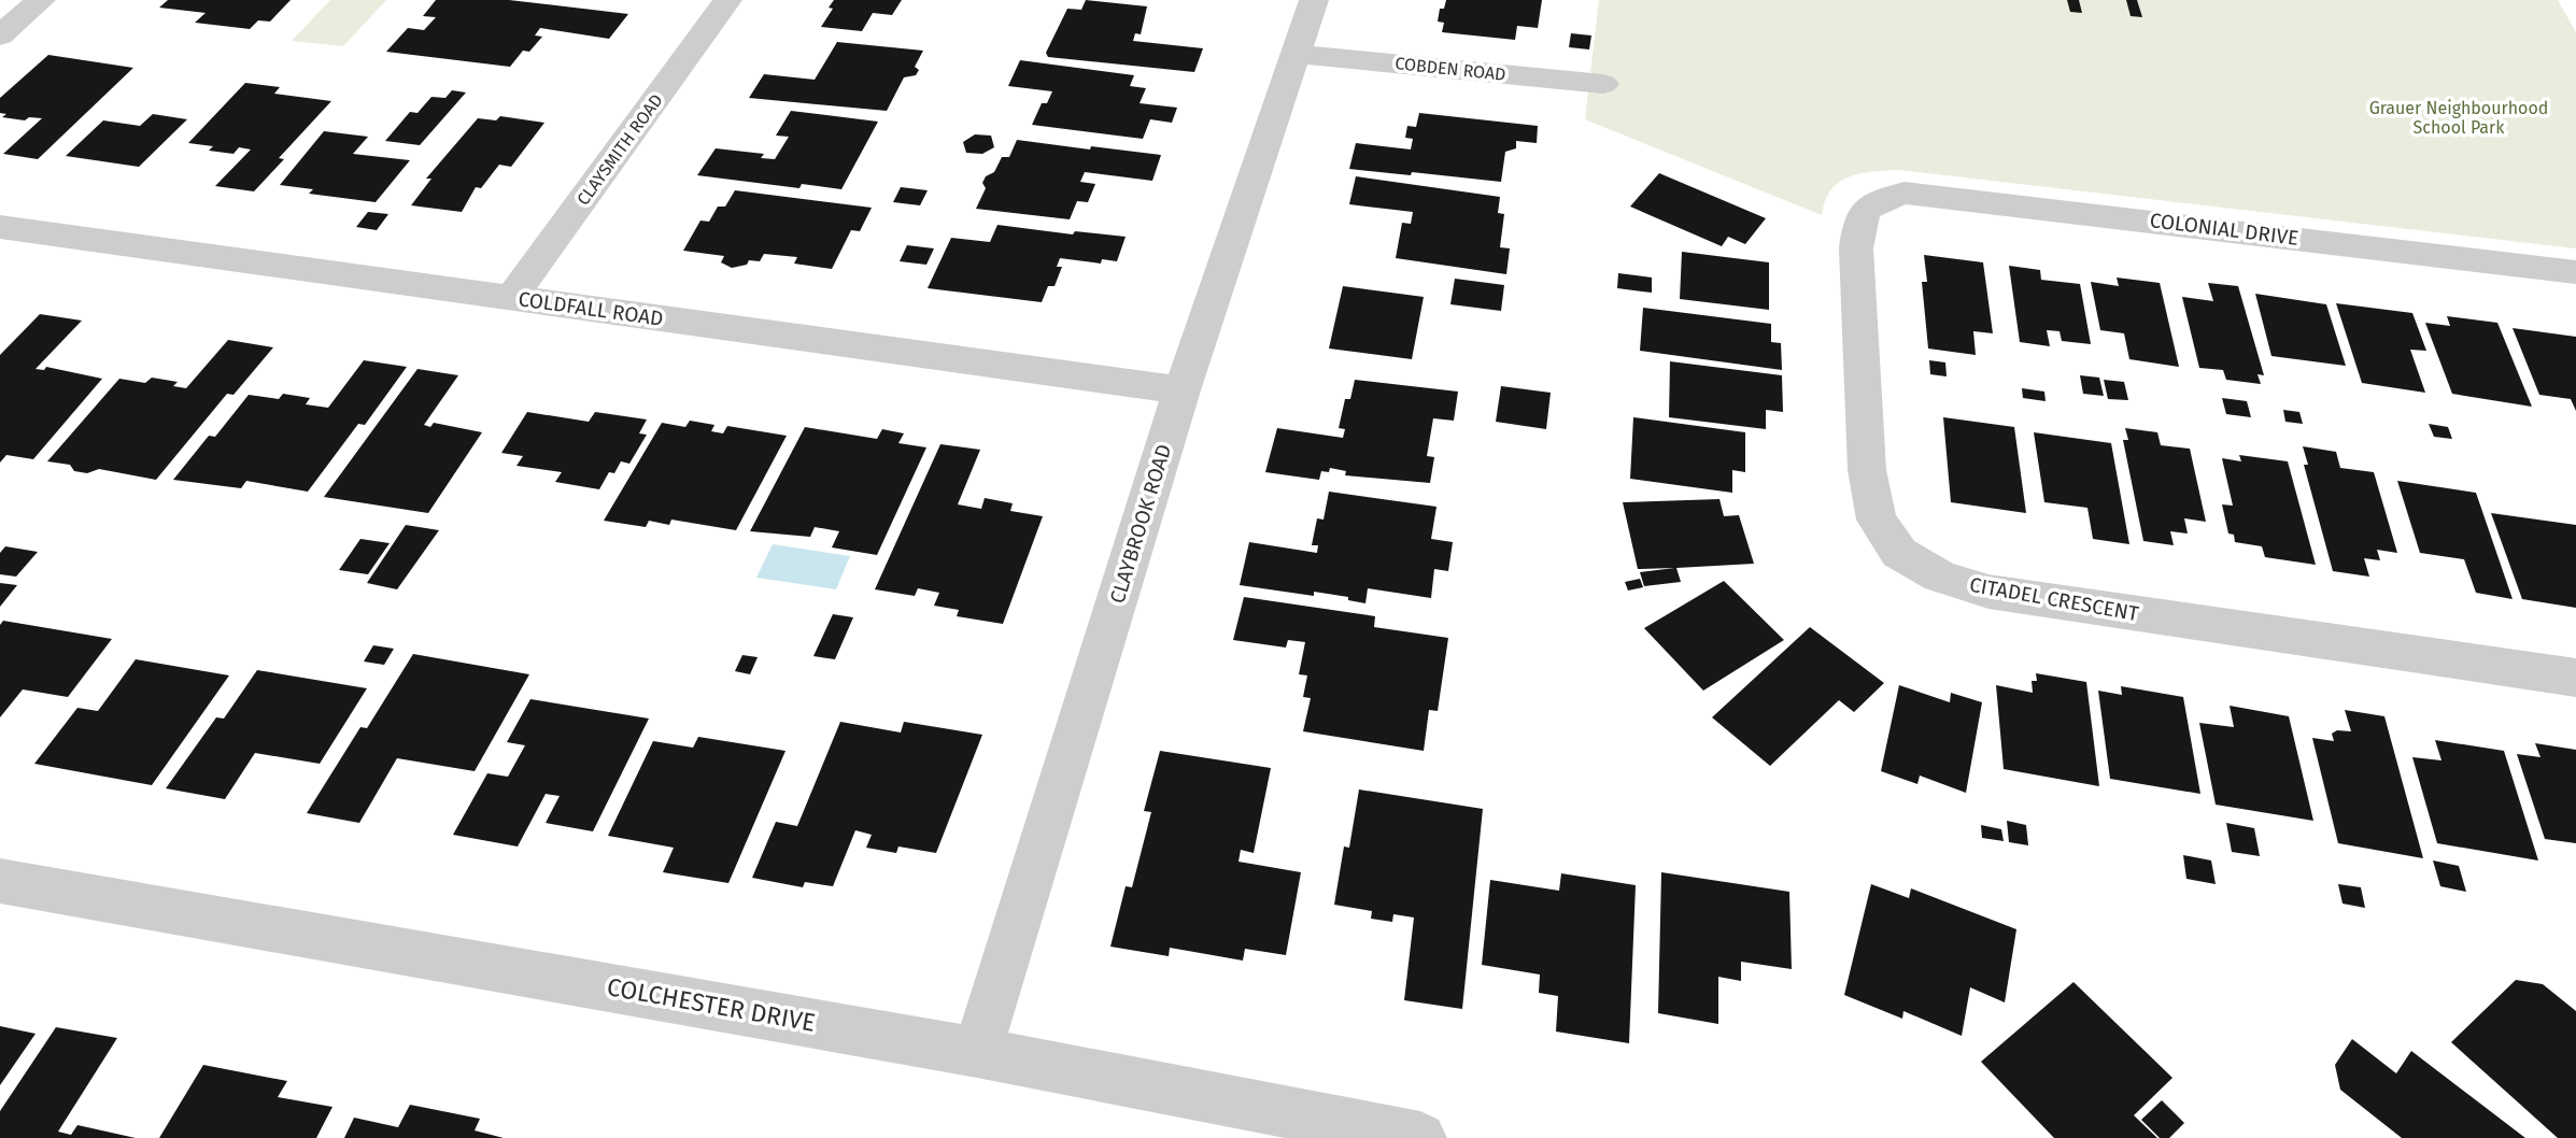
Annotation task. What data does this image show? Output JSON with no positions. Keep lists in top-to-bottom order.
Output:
{
  "streets": {
    "street": [
      "COBDEN ROAD",
      "CLAYSMITH ROAD",
      "COLONIAL DRIVE",
      "COLDFALL ROAD",
      "CLAYBROOK ROAD",
      "CITADEL CRESCENT",
      "COLCHESTER DRIVE"
    ]
  },
  "crossings": [
    ["COBDEN ROAD", "CLAYBROOK ROAD"],
    ["CLAYSMITH ROAD", "COLDFALL ROAD"],
    ["COLONIAL DRIVE", "CITADEL CRESCENT"],
    ["COLDFALL ROAD", "CLAYBROOK ROAD"],
    ["CLAYBROOK ROAD", "COLCHESTER DRIVE"]
  ],
  "parks": ["Grauer Neighbourhood School Park"]
}
